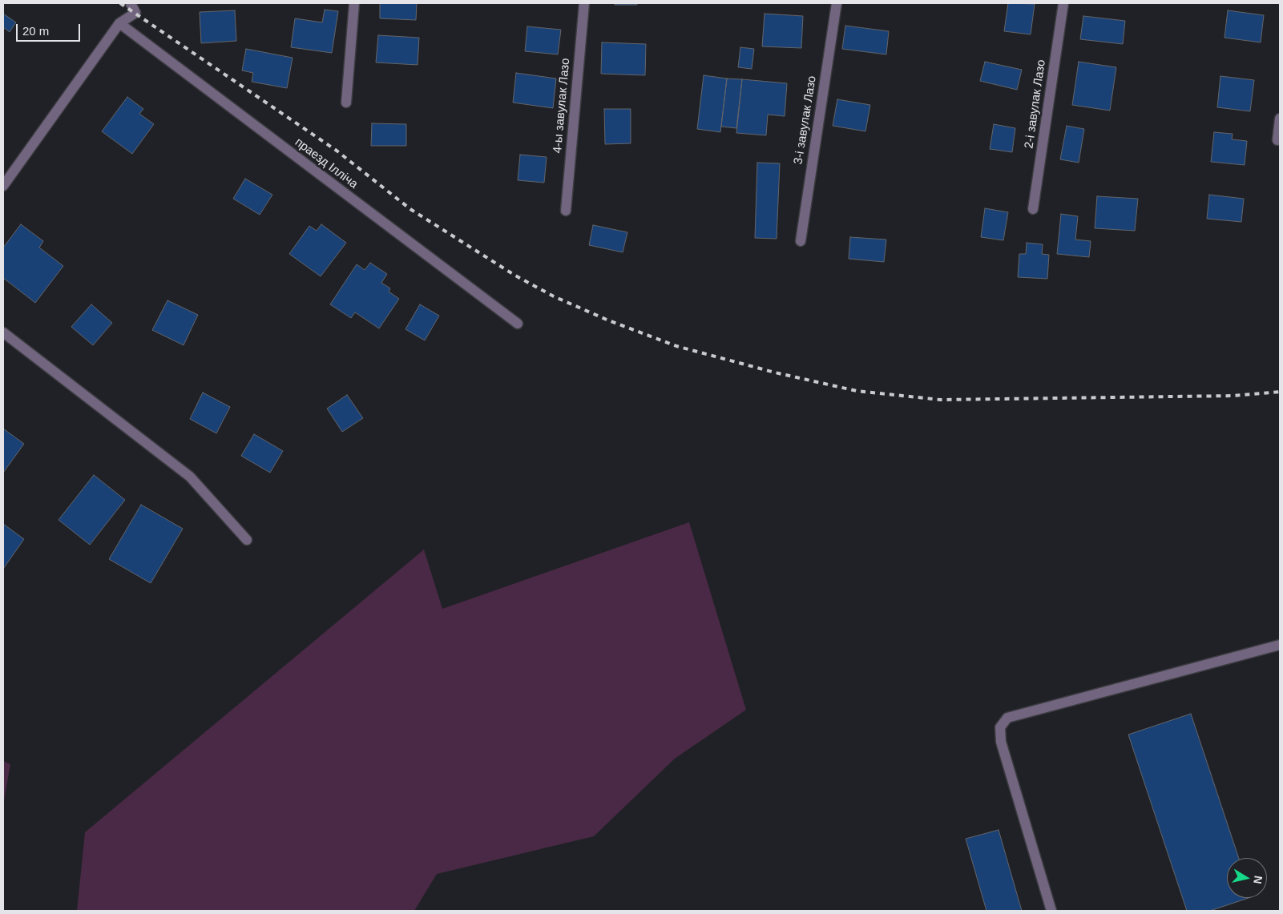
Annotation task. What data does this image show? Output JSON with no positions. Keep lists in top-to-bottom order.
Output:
{
  "streets": {
    "street": [
      "2-і завулак Лазо",
      "4-ы завулак Лазо",
      "3-і завулак Лазо",
      "праезд Ілліча"
    ]
  },
  "scale_bar": "20 m",
  "north": "right"
}
